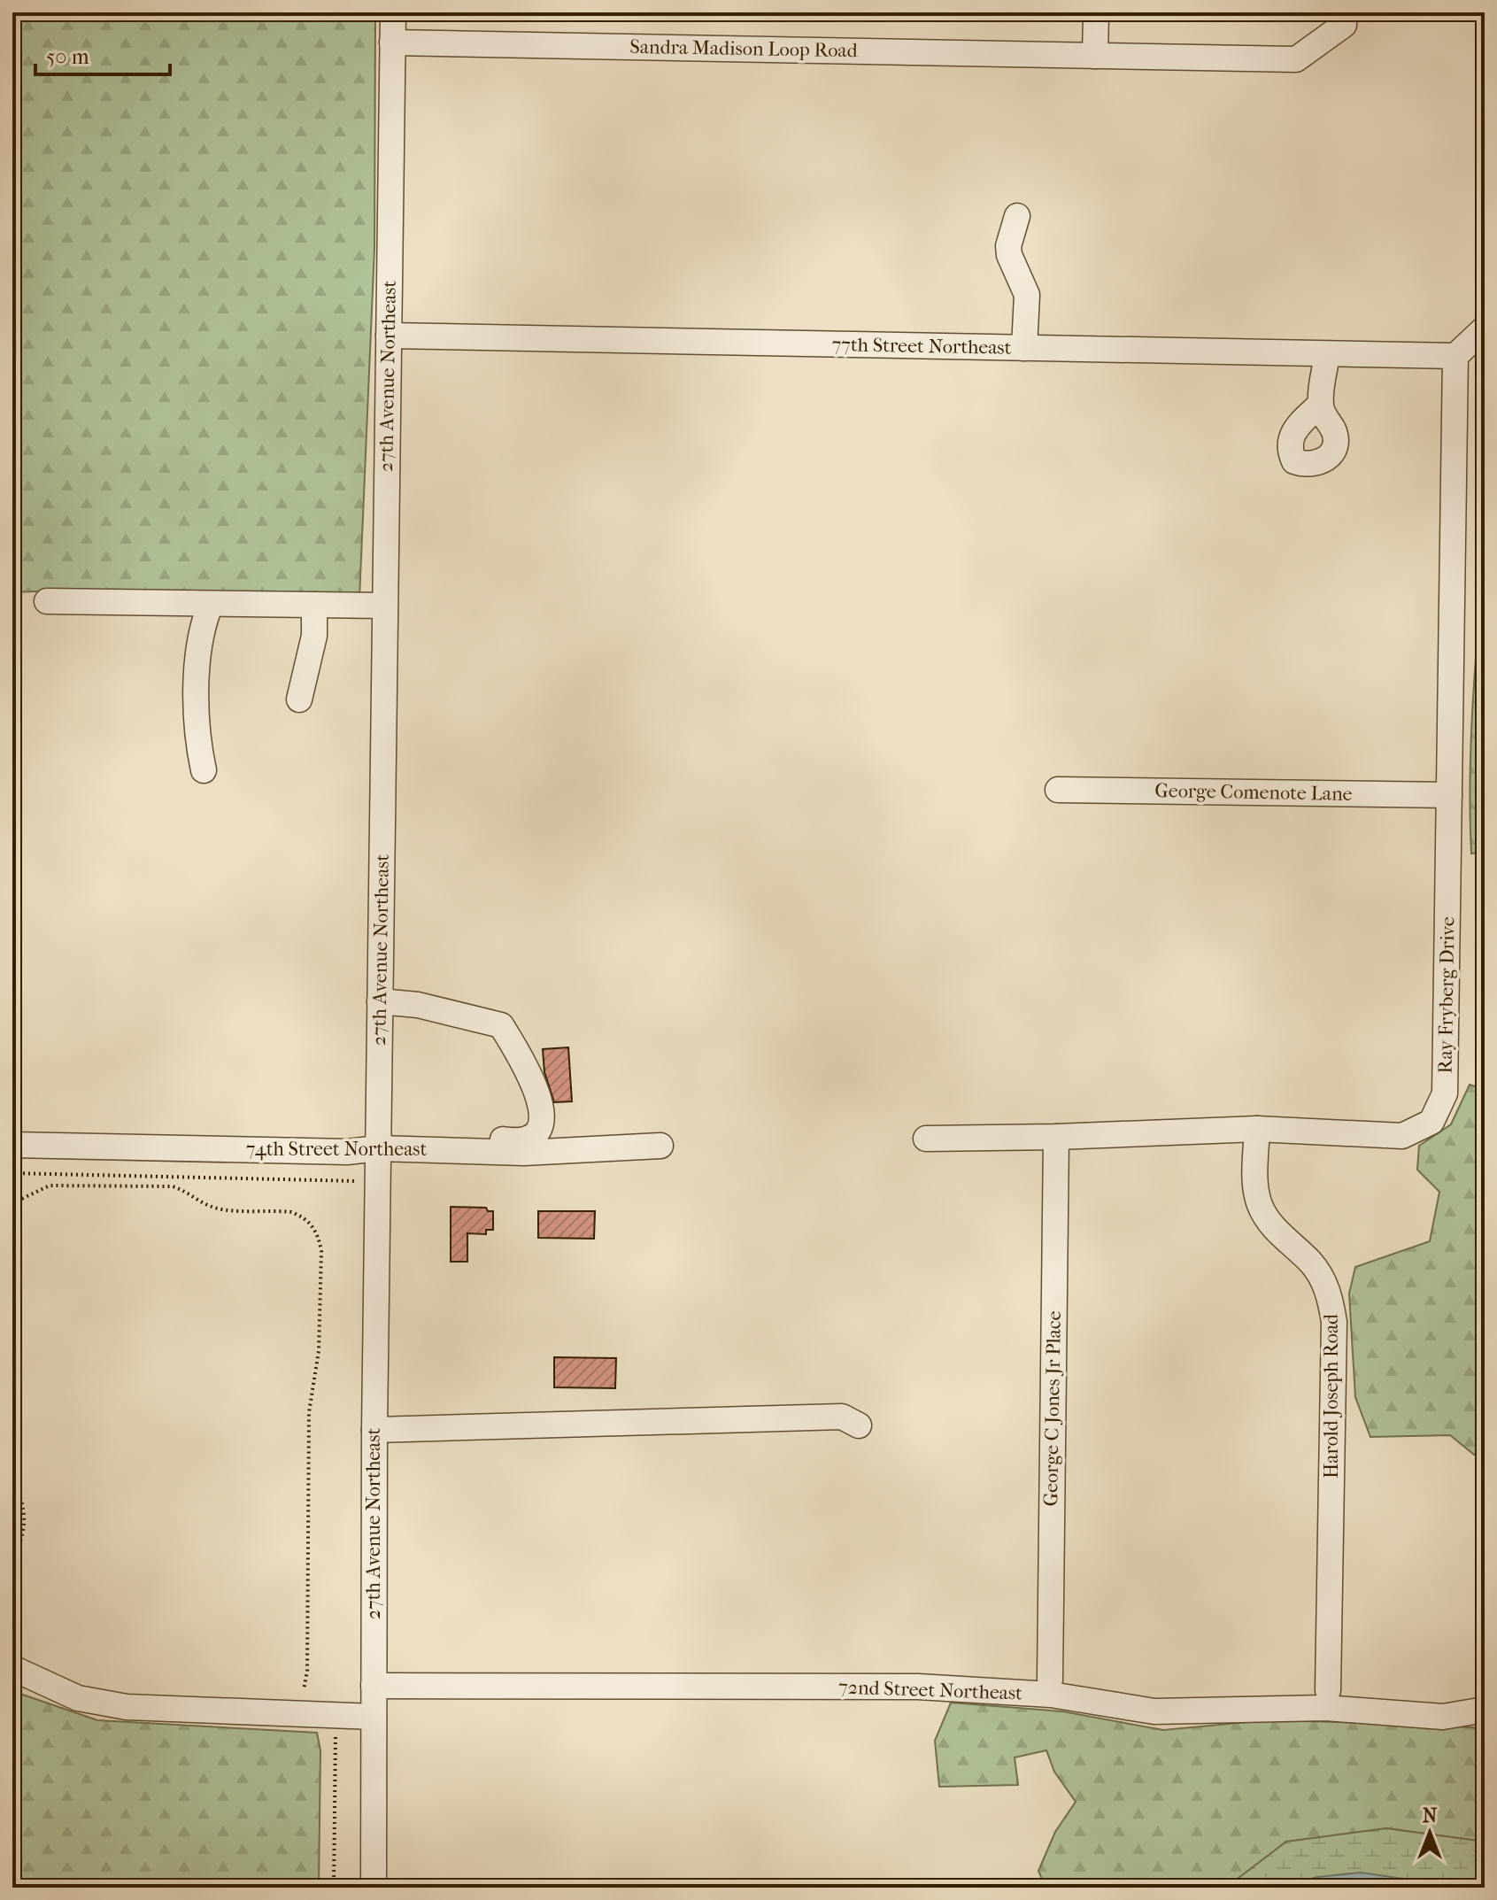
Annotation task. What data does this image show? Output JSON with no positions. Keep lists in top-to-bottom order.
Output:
{
  "streets": {
    "street": [
      "Sandra Madison Loop Road",
      "77th Street Northeast",
      "27th Avenue Northeast",
      "George Comenote Lane",
      "Ray Fryberg Drive",
      "74th Street Northeast",
      "Harold Joseph Road",
      "George C Jones Jr Place",
      "72nd Street Northeast"
    ]
  },
  "crossings": [
    ["Sandra Madison Loop Road", "27th Avenue Northeast"],
    ["77th Street Northeast", "27th Avenue Northeast"],
    ["77th Street Northeast", "Ray Fryberg Drive"],
    ["27th Avenue Northeast", "74th Street Northeast"],
    ["27th Avenue Northeast", "72nd Street Northeast"],
    ["George Comenote Lane", "Ray Fryberg Drive"],
    ["Ray Fryberg Drive", "Harold Joseph Road"],
    ["Ray Fryberg Drive", "George C Jones Jr Place"]
  ],
  "scale_bar": "50 m",
  "north": "top"
}
